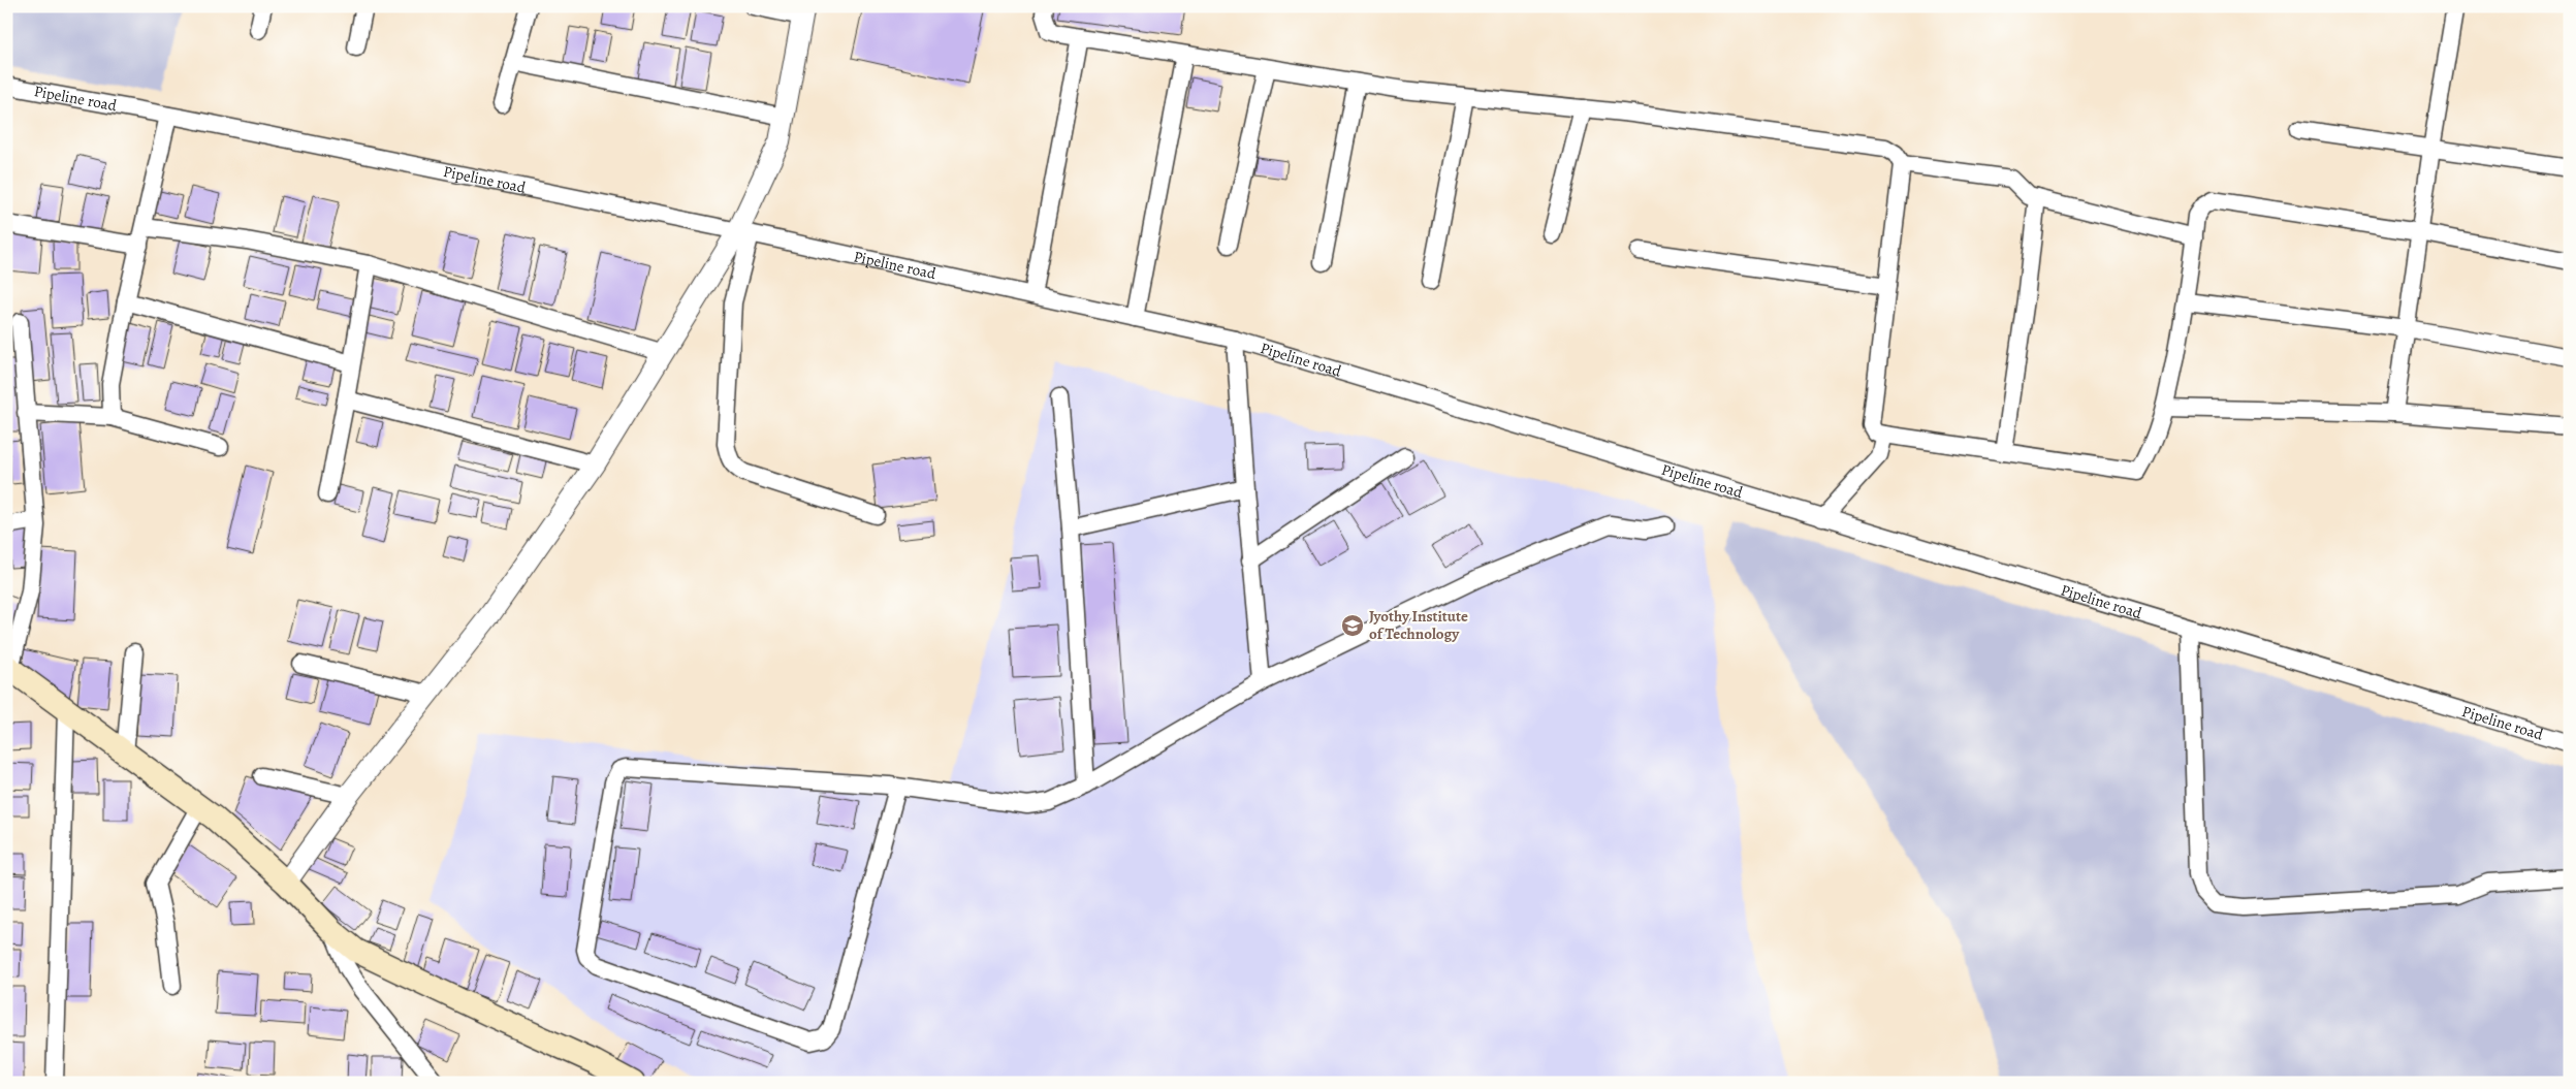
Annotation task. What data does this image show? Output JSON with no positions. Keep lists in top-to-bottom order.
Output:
{
  "streets": {
    "street": ["Pipeline road"]
  },
  "places": {
    "school or university": ["Jyothy Institute of Technology"]
  }
}
